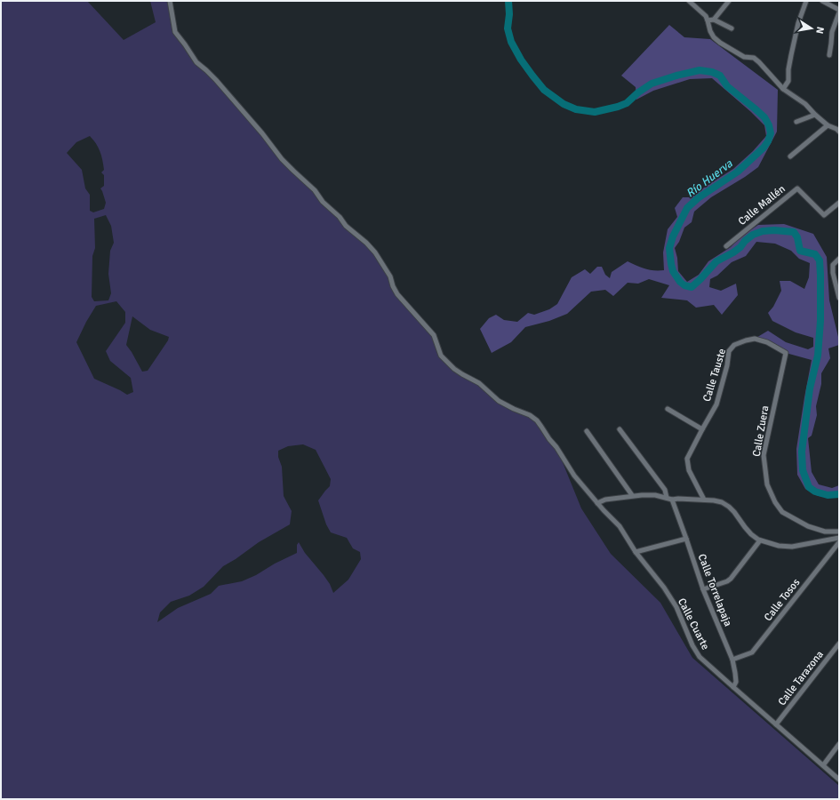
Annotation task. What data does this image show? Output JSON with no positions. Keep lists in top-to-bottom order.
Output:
{
  "streets": {
    "street": [
      "Calle Mallén",
      "Calle Tauste",
      "Calle Zuera",
      "Calle Torrelapaja",
      "Calle Tosos",
      "Calle Cuarte",
      "Calle Tarazona"
    ]
  },
  "crossings": [
    ["Calle Tauste", "Calle Zuera"],
    ["Calle Torrelapaja", "Calle Tosos"],
    ["Calle Torrelapaja", "Calle Cuarte"],
    ["Calle Cuarte", "Calle Tarazona"]
  ],
  "water": ["Río Huerva"],
  "north": "right"
}
